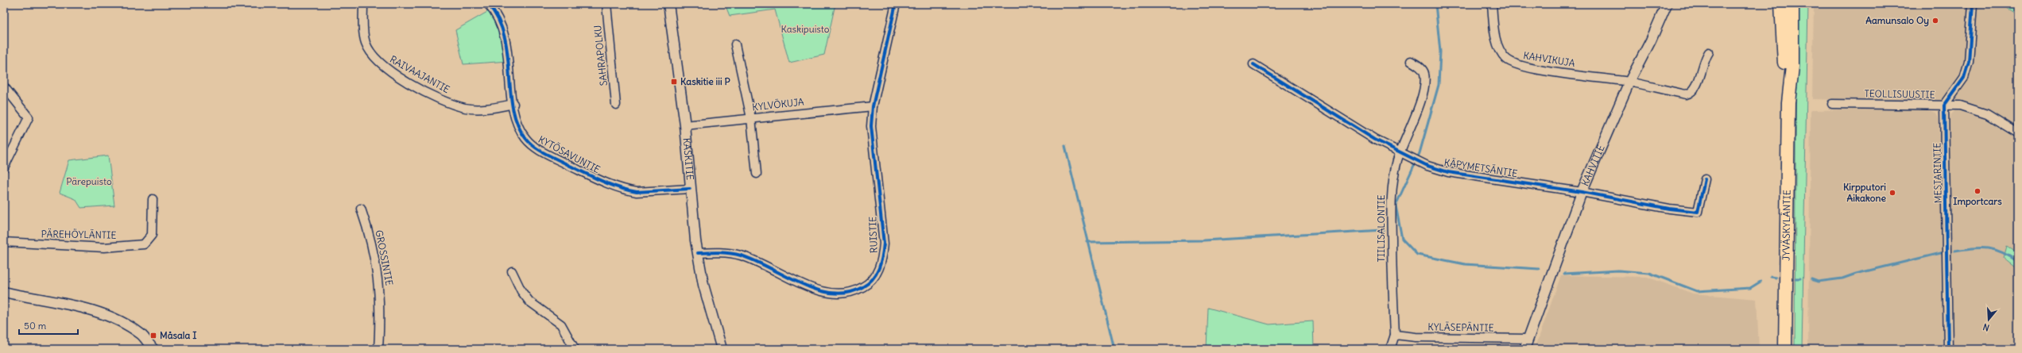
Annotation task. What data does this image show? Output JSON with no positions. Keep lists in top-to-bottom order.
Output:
{
  "streets": {
    "highway": ["JYVÄSKYLÄNTIE"],
    "street": [
      "SAHRAPOLKU",
      "KAHVIKUJA",
      "RAIVAAJANTIE",
      "TEOLLISUUSTIE",
      "KYLVÖKUJA",
      "KYTÖSAVUNTIE",
      "KASKITIE",
      "KAHVITIE",
      "KÄPYMETSÄNTIE",
      "MESTARINTIE",
      "TIILISALONTIE",
      "PÄREHÖYLÄNTIE",
      "RUISTIE",
      "GROSSINTIE",
      "KYLÄSEPÄNTIE"
    ]
  },
  "crossings": [
    ["KAHVIKUJA", "KAHVITIE"],
    ["RAIVAAJANTIE", "KYTÖSAVUNTIE"],
    ["TEOLLISUUSTIE", "MESTARINTIE"],
    ["KYLVÖKUJA", "KASKITIE"],
    ["KYLVÖKUJA", "RUISTIE"],
    ["KYTÖSAVUNTIE", "KASKITIE"],
    ["KASKITIE", "RUISTIE"],
    ["KAHVITIE", "KÄPYMETSÄNTIE"],
    ["KAHVITIE", "KYLÄSEPÄNTIE"],
    ["KÄPYMETSÄNTIE", "TIILISALONTIE"],
    ["TIILISALONTIE", "KYLÄSEPÄNTIE"]
  ],
  "parks": ["Kaskipuisto", "Pärepuisto"],
  "places": {
    "other": ["Aamunsalo Oy", "Importcars", "Kirpputori Aikakone"],
    "transit": ["Kaskitie iii P", "Måsala I"]
  },
  "scale_bar": "50 m",
  "north": "bottom"
}
